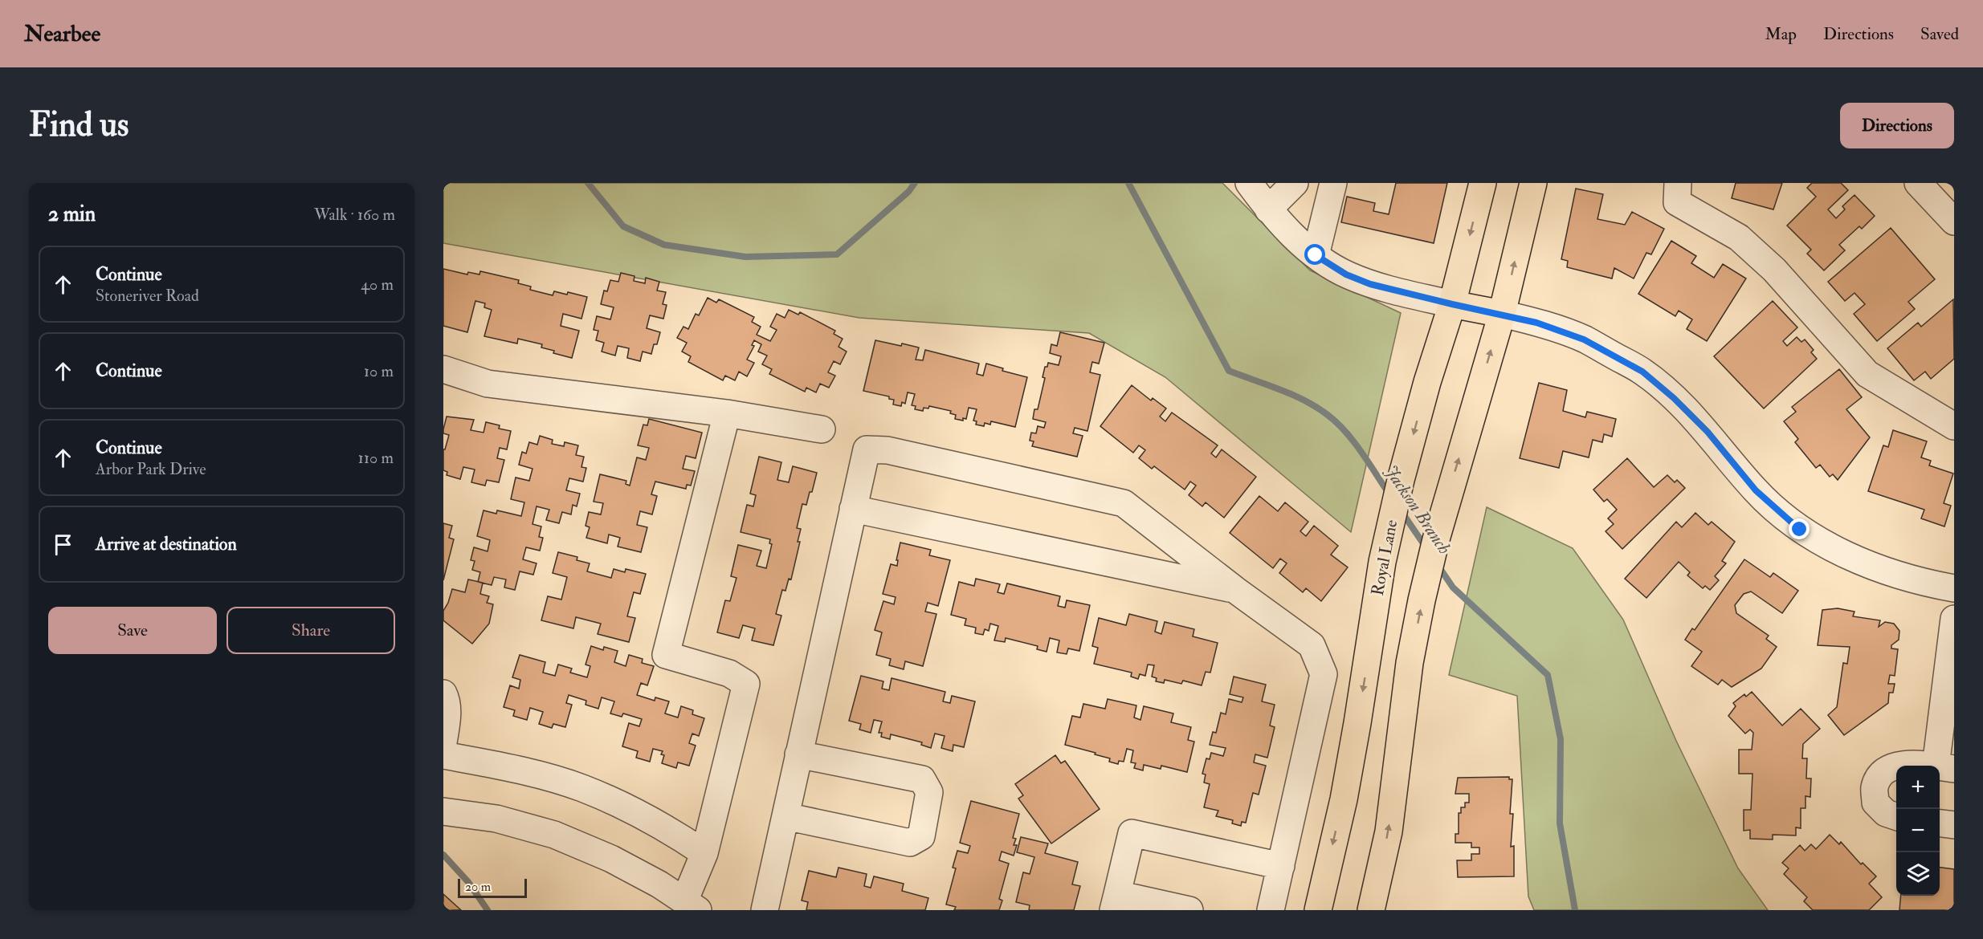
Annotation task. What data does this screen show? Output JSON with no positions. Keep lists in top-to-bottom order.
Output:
{
  "streets": {
    "main road": ["Royal Lane"]
  },
  "water": ["Jackson Branch"],
  "scale_bar": "20 m",
  "page": {
    "header": "Nearbee",
    "nav": ["Map", "Directions", "Saved"],
    "buttons": [
      "Directions",
      ["Save", "Share"]
    ],
    "title": "Find us",
    "heading": ["2 min", "Walk · 160 m"],
    "list": [
      ["Continue", "Stoneriver Road", "40 m"],
      ["Continue", "10 m"],
      ["Continue", "Arbor Park Drive", "110 m"],
      "Arrive at destination"
    ],
    "map_buttons": ["+", "−"],
    "scale": "20 m"
  }
}
